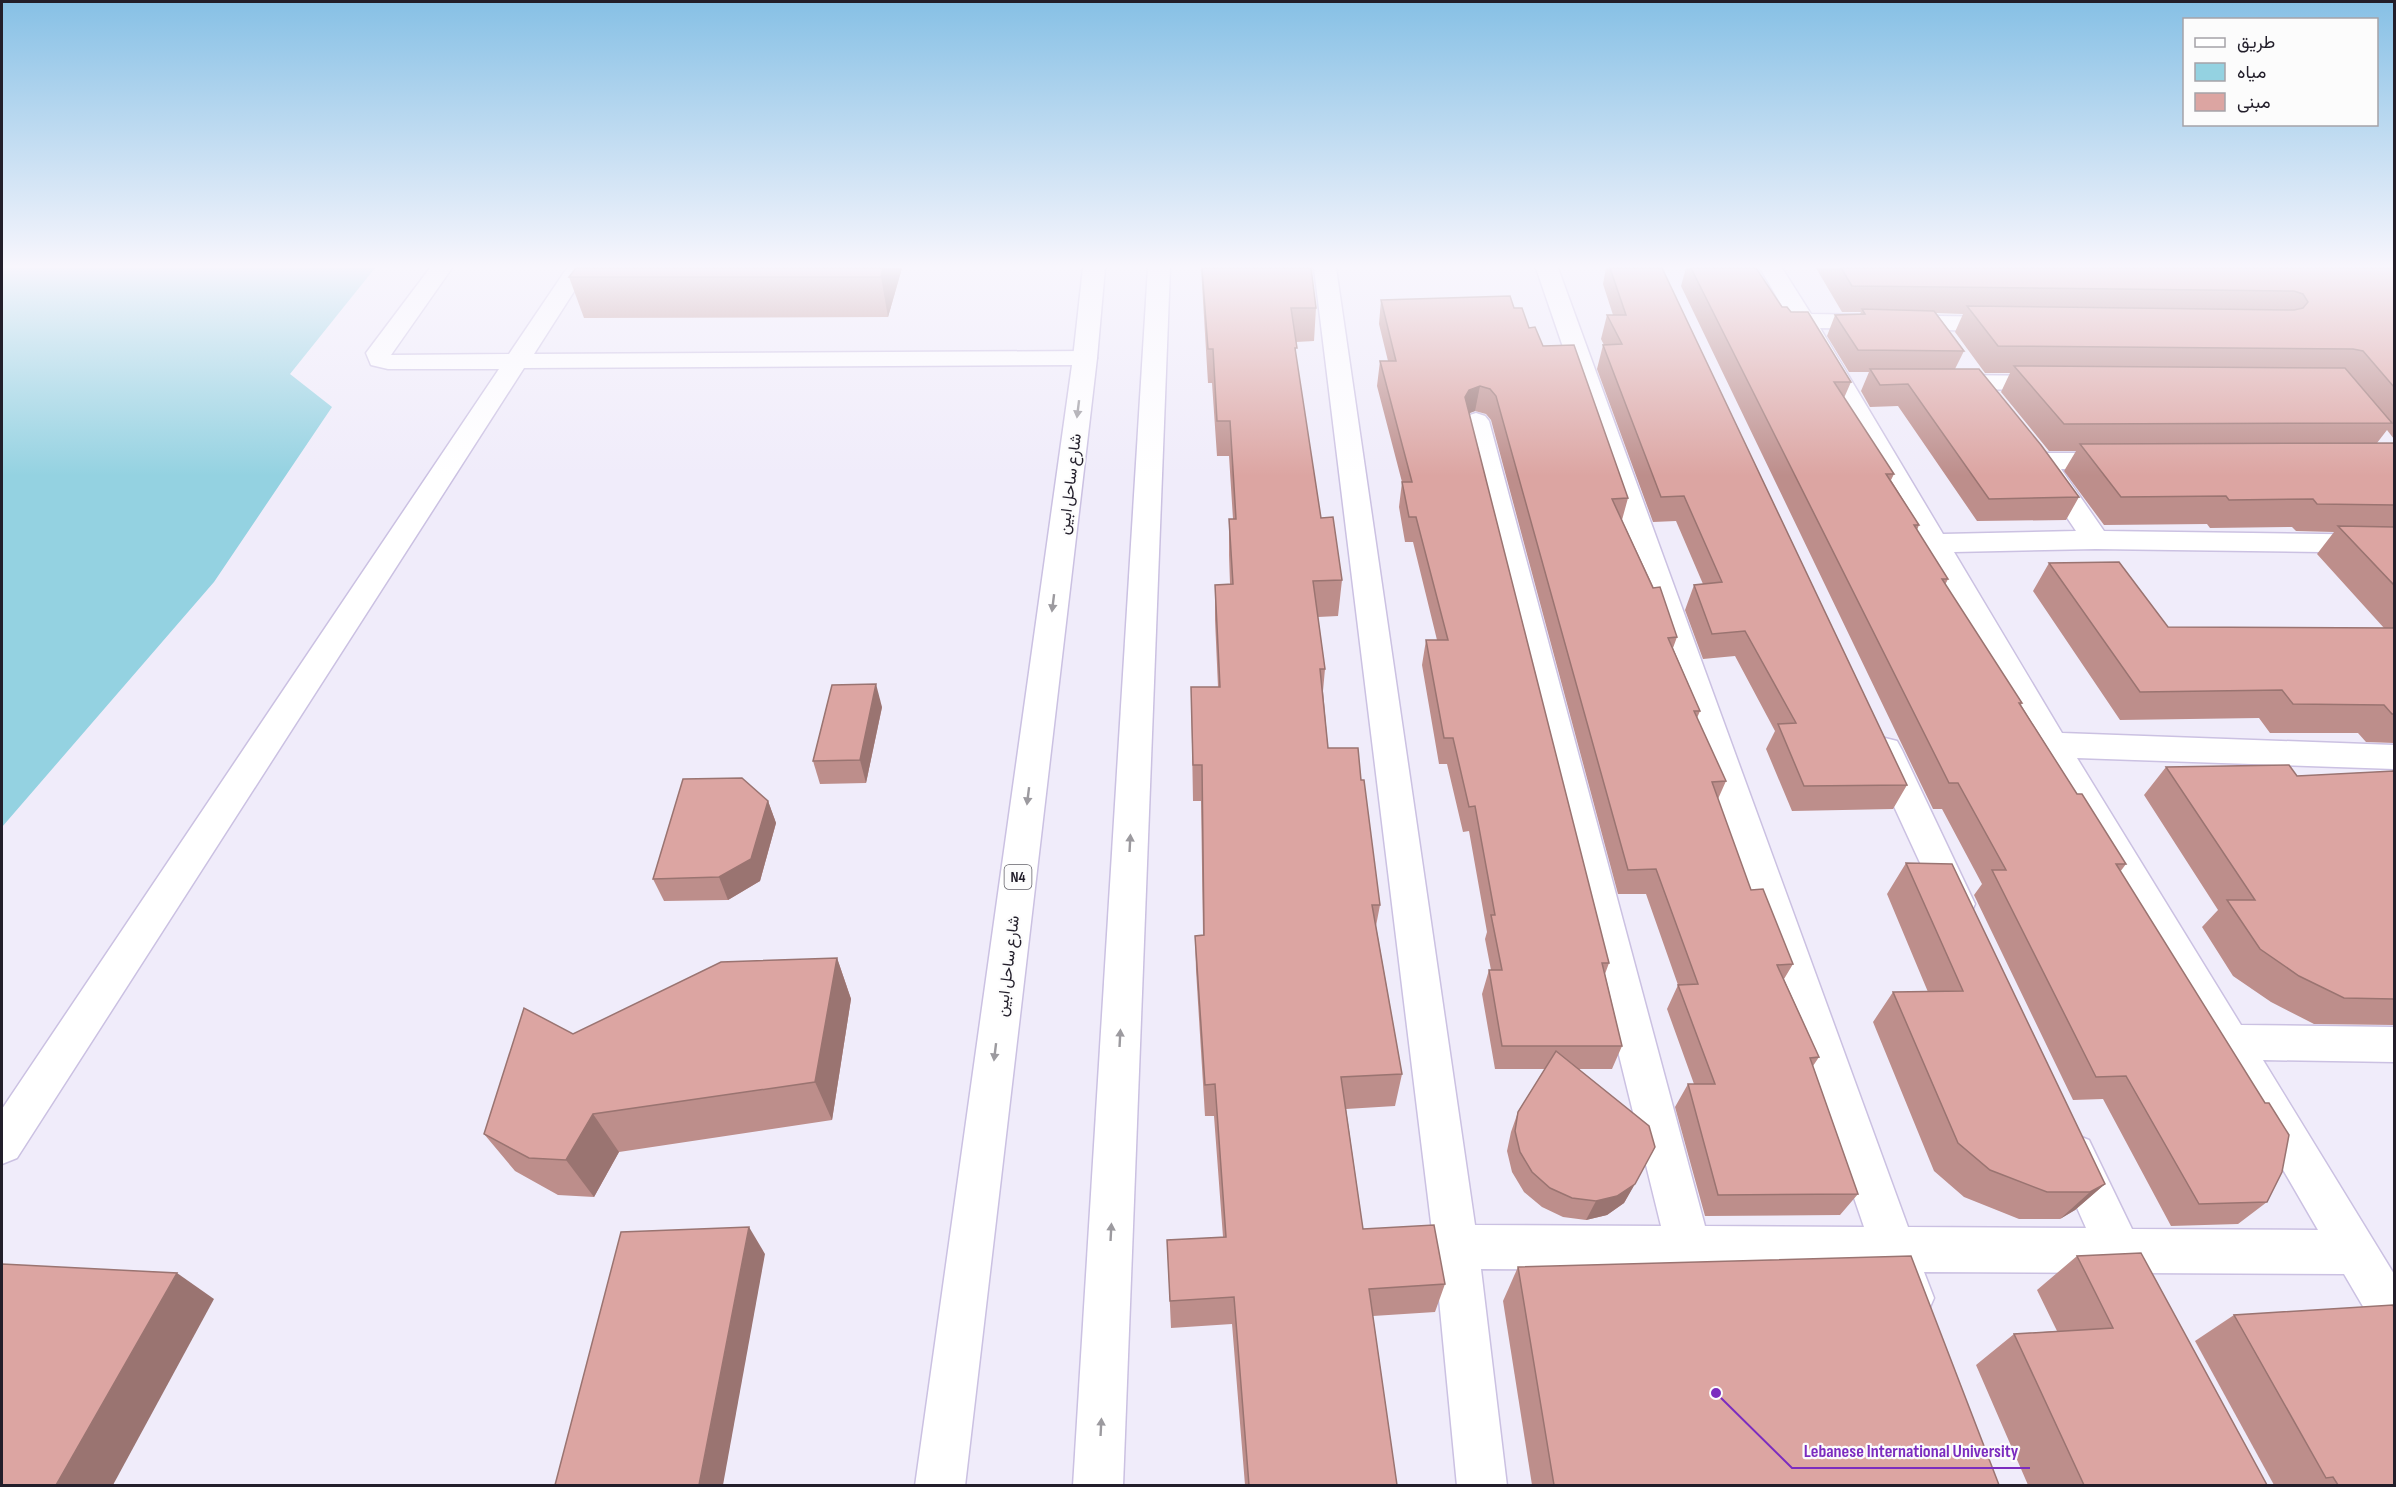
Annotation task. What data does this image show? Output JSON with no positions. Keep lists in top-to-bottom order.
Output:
{
  "streets": {
    "main road": ["شارع ساحل ابين", "N4"]
  },
  "places": ["Lebanese International University"],
  "legend": ["طريق", "مياه", "مبنى"]
}
